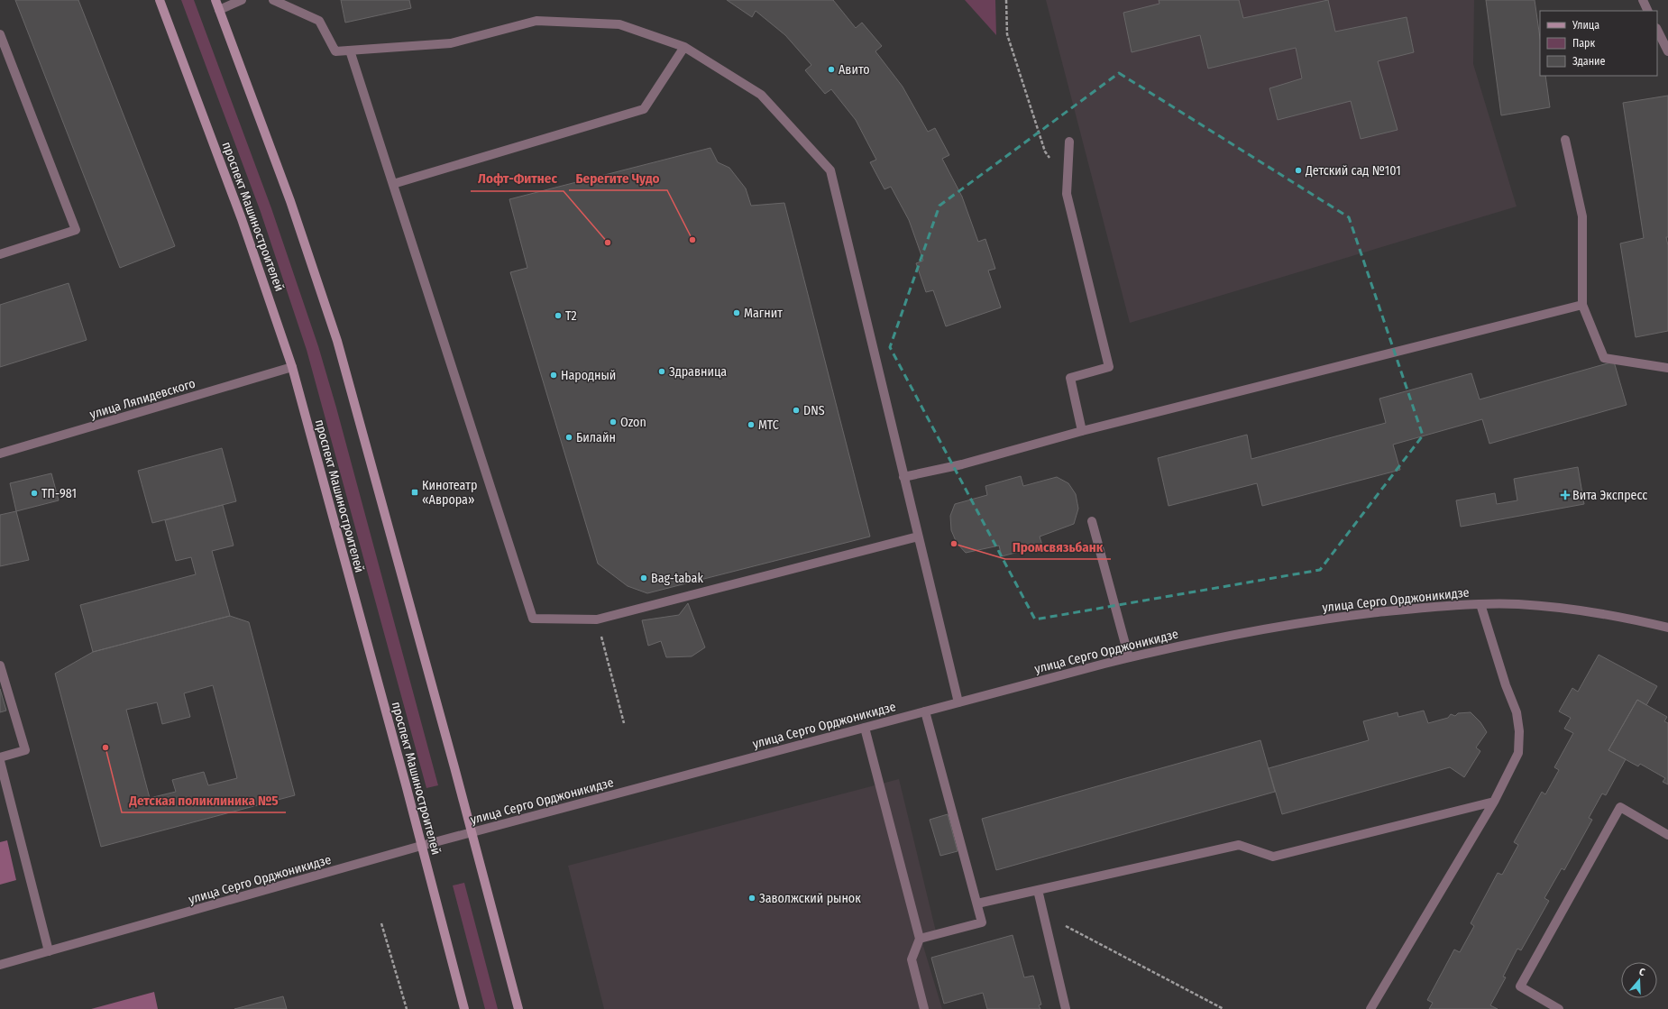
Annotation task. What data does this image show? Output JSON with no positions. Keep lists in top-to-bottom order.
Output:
{
  "streets": {
    "main road": ["проспект Машиностроителей"],
    "street": ["улица Ляпидевского", "улица Серго Орджоникидзе"]
  },
  "crossings": [
    ["проспект Машиностроителей", "улица Ляпидевского"],
    ["проспект Машиностроителей", "улица Серго Орджоникидзе"]
  ],
  "places": {
    "other": [
      "Авито",
      "Детский сад №101",
      "Берегите Чудо",
      "Лофт-Фитнес",
      "Магнит",
      "T2",
      "Здравница",
      "Народный",
      "DNS",
      "Ozon",
      "МТС",
      "Билайн",
      "ТП-981",
      "Промсвязьбанк",
      "Bag-tabak",
      "Детская поликлиника №5",
      "Заволжский рынок"
    ],
    "transit": ["Кинотеатр «Аврора»"],
    "health": ["Вита Экспресс"]
  },
  "legend": ["Улица", "Парк", "Здание"],
  "north": "top"
}
